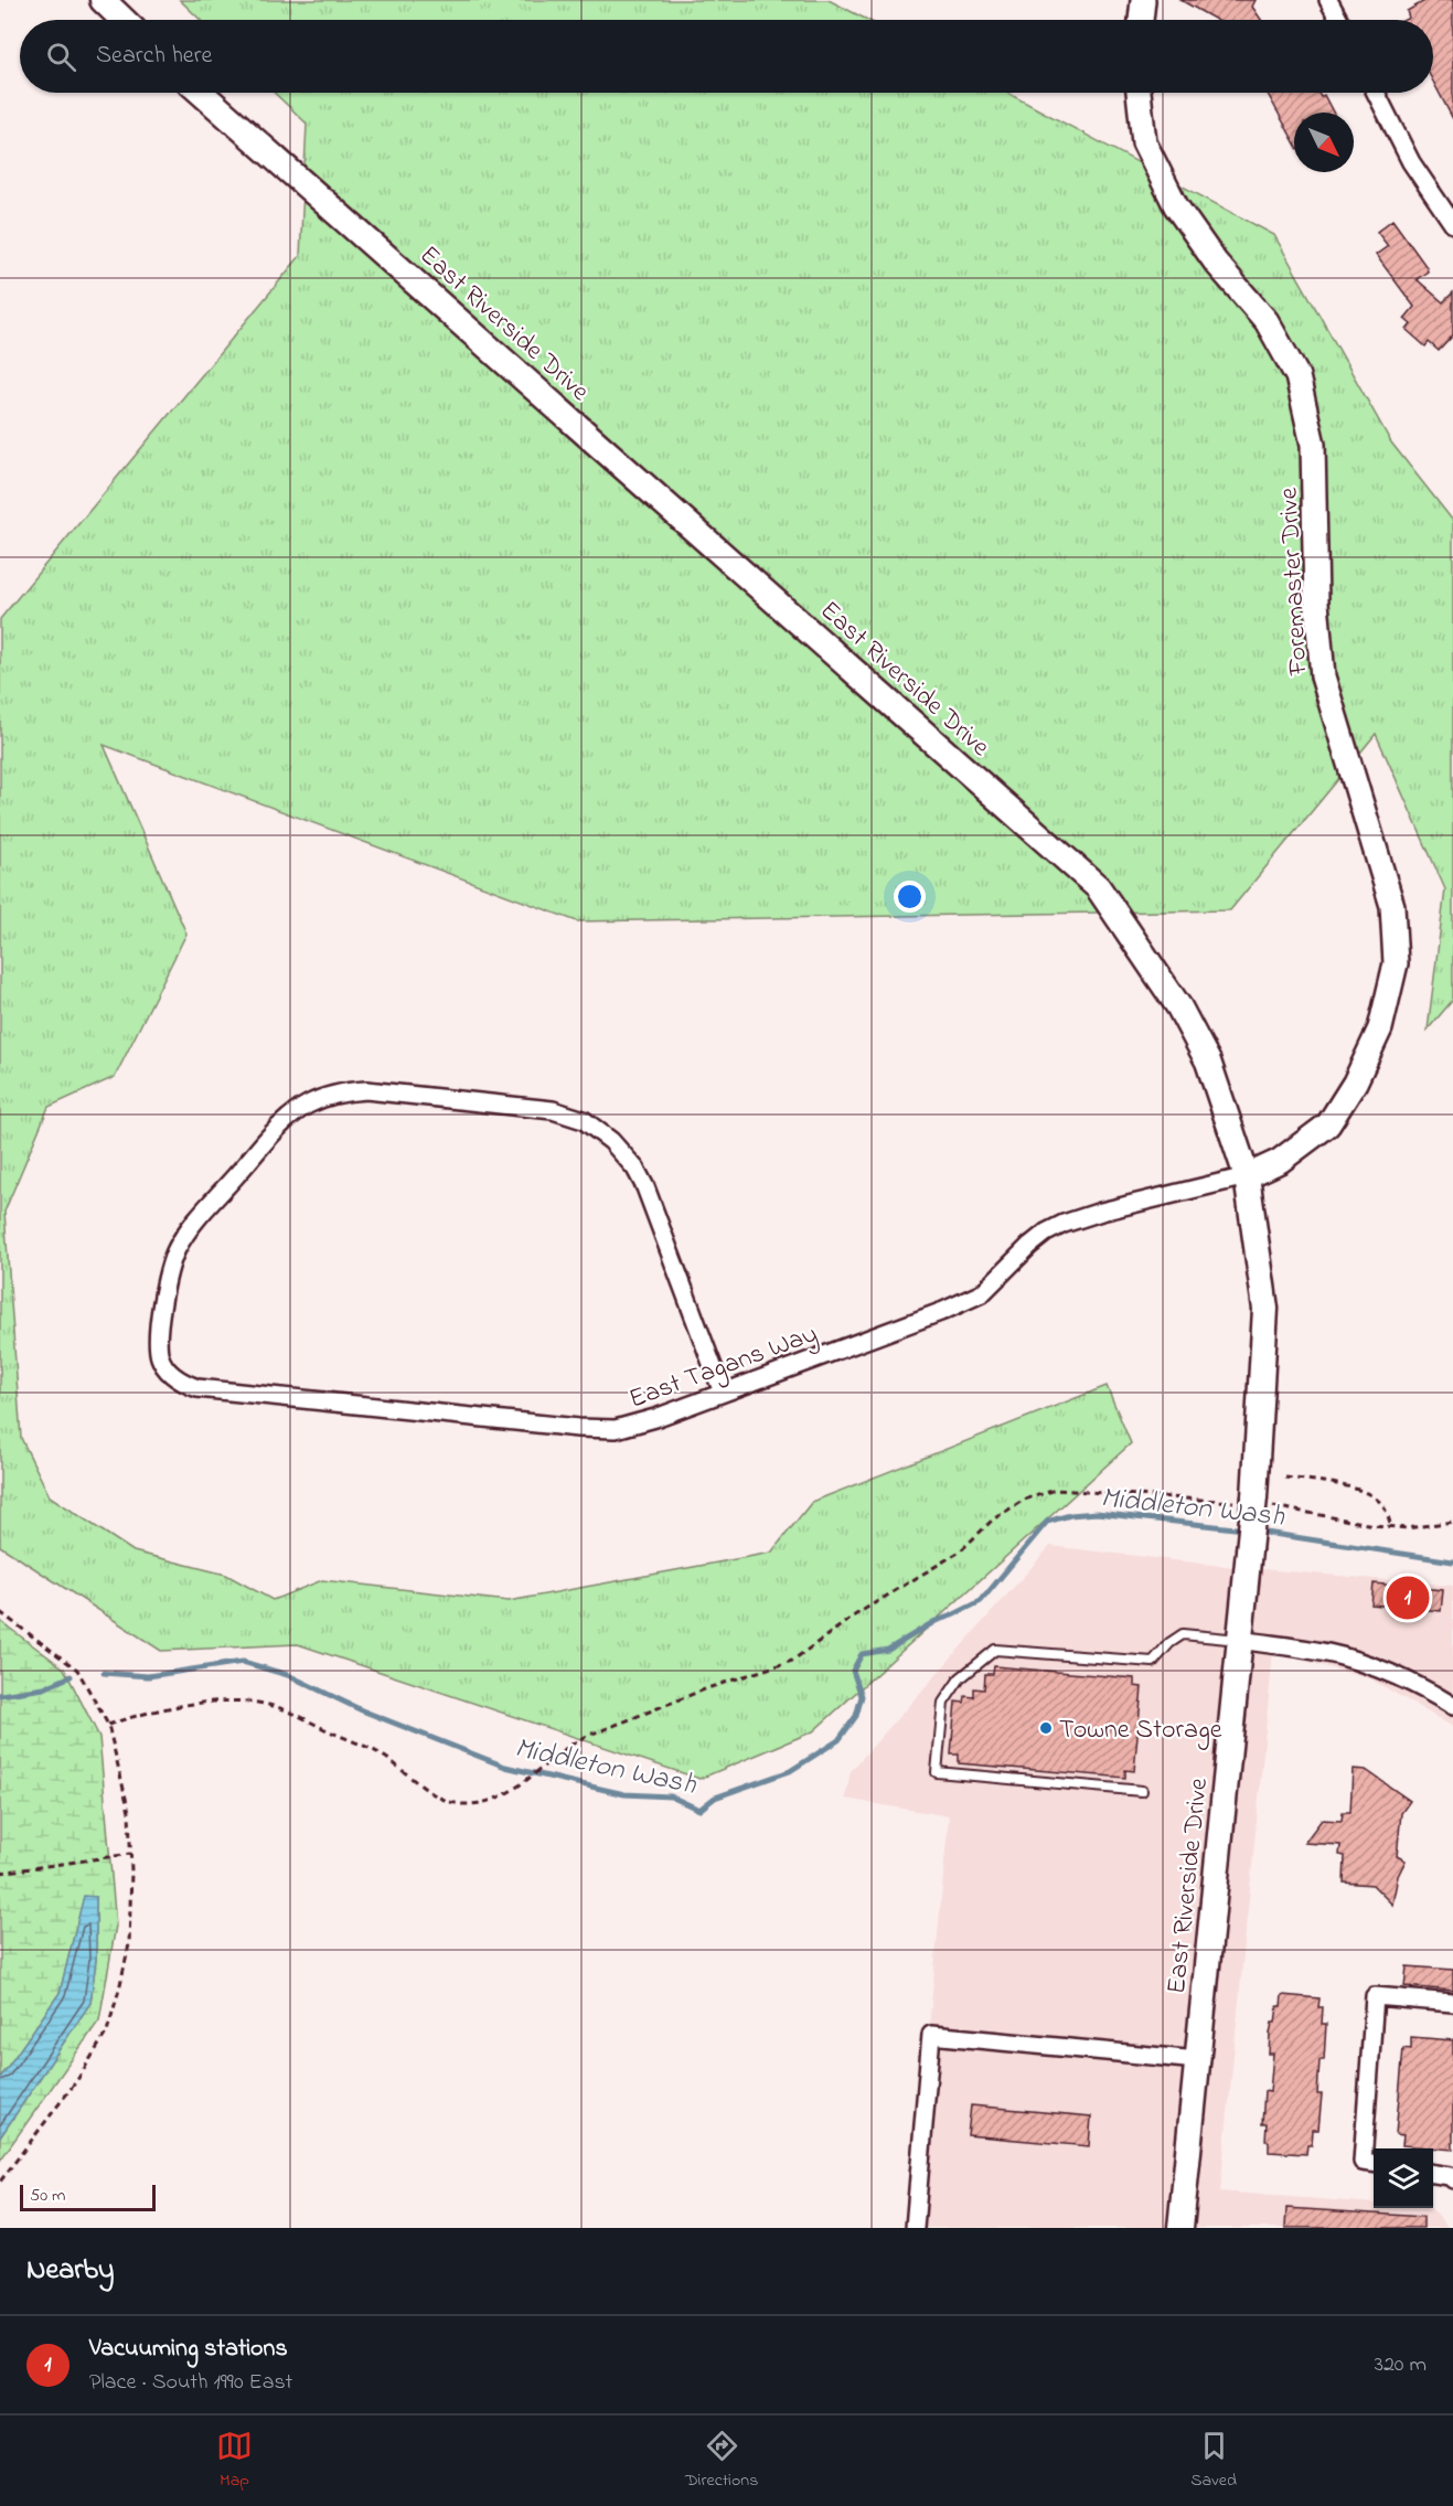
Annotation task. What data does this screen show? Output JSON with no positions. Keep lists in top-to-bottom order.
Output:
{
  "streets": {
    "main road": ["East Riverside Drive", "Foremaster Drive"],
    "street": ["East Tagans Way"]
  },
  "crossings": [
    ["East Riverside Drive", "Foremaster Drive"],
    ["East Riverside Drive", "East Tagans Way"],
    ["Foremaster Drive", "East Tagans Way"]
  ],
  "water": ["Middleton Wash"],
  "places": ["Towne Storage"],
  "scale_bar": "50 m",
  "north": "bottom right",
  "page": {
    "search": "Search here",
    "pins": "1",
    "scale": "50 m",
    "heading": "Nearby",
    "list": [
      {
        "mark": "1",
        "name": "Vacuuming stations",
        "note": "Place · South 1990 East",
        "value": "320 m"
      }
    ],
    "nav": ["Map", "Directions", "Saved"]
  }
}
